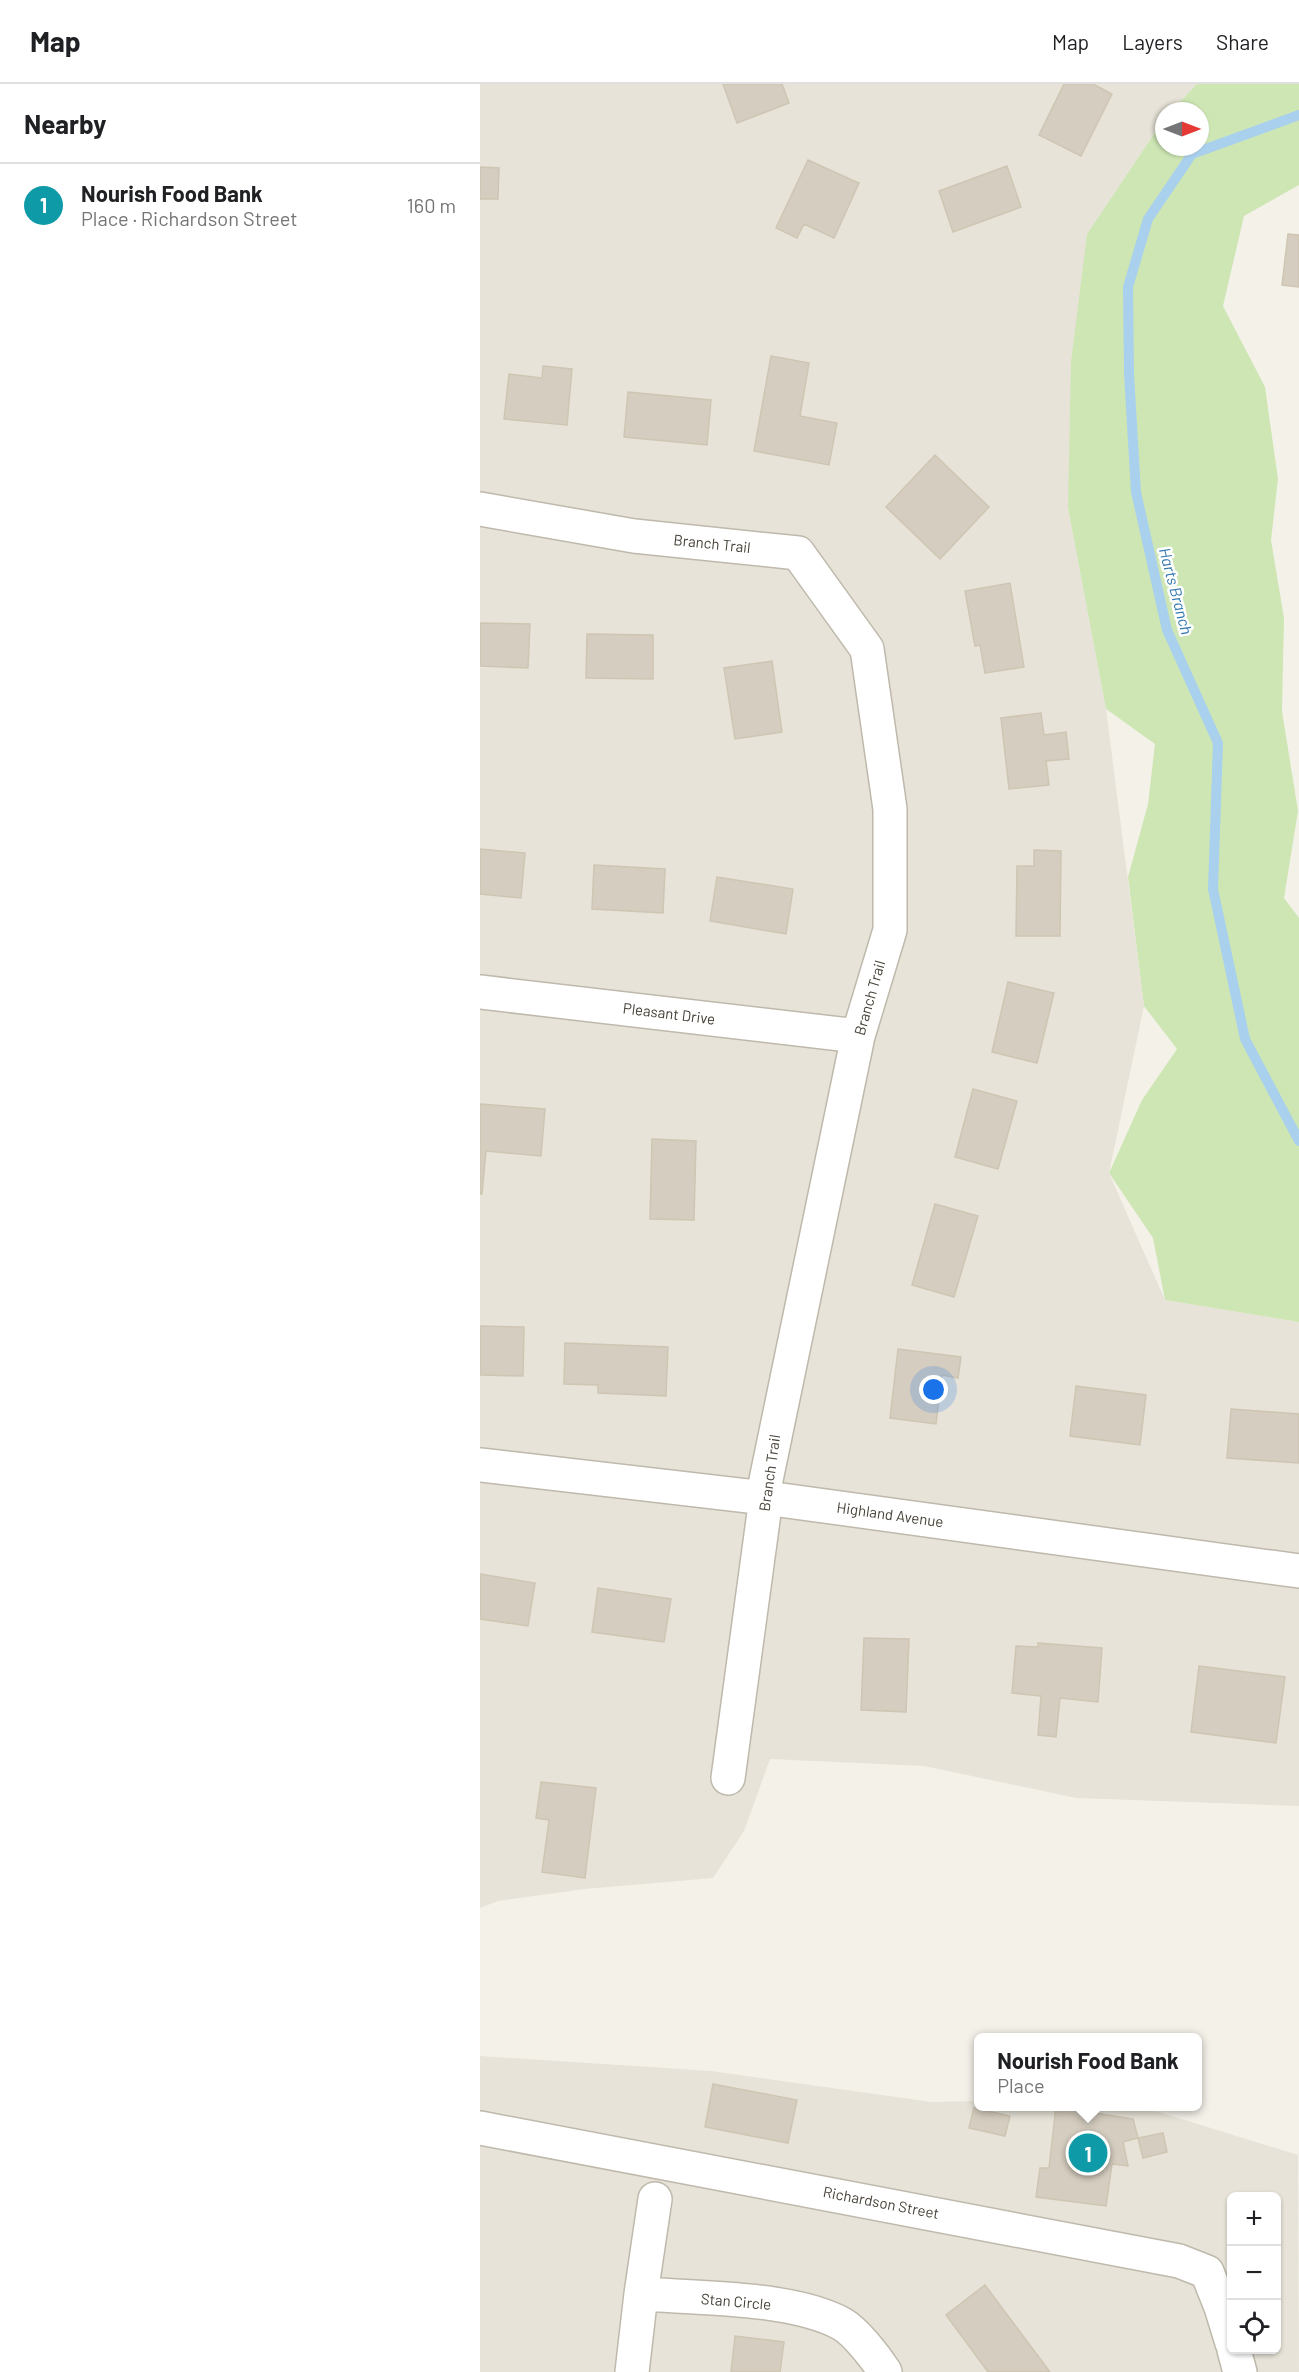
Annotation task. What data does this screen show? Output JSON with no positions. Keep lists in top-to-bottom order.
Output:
{
  "streets": {
    "street": [
      "Branch Trail",
      "Pleasant Drive",
      "Highland Avenue",
      "Richardson Street",
      "Stan Circle"
    ]
  },
  "crossings": [
    ["Branch Trail", "Pleasant Drive"],
    ["Branch Trail", "Highland Avenue"]
  ],
  "water": ["Harts Branch"],
  "north": "right",
  "page": {
    "header": "Map",
    "nav": ["Map", "Layers", "Share"],
    "heading": "Nearby",
    "list": [
      {
        "mark": "1",
        "name": "Nourish Food Bank",
        "note": "Place · Richardson Street",
        "value": "160 m"
      }
    ],
    "popup": ["Nourish Food Bank", "Place"],
    "pins": "1",
    "map_buttons": ["+", "−"]
  }
}
